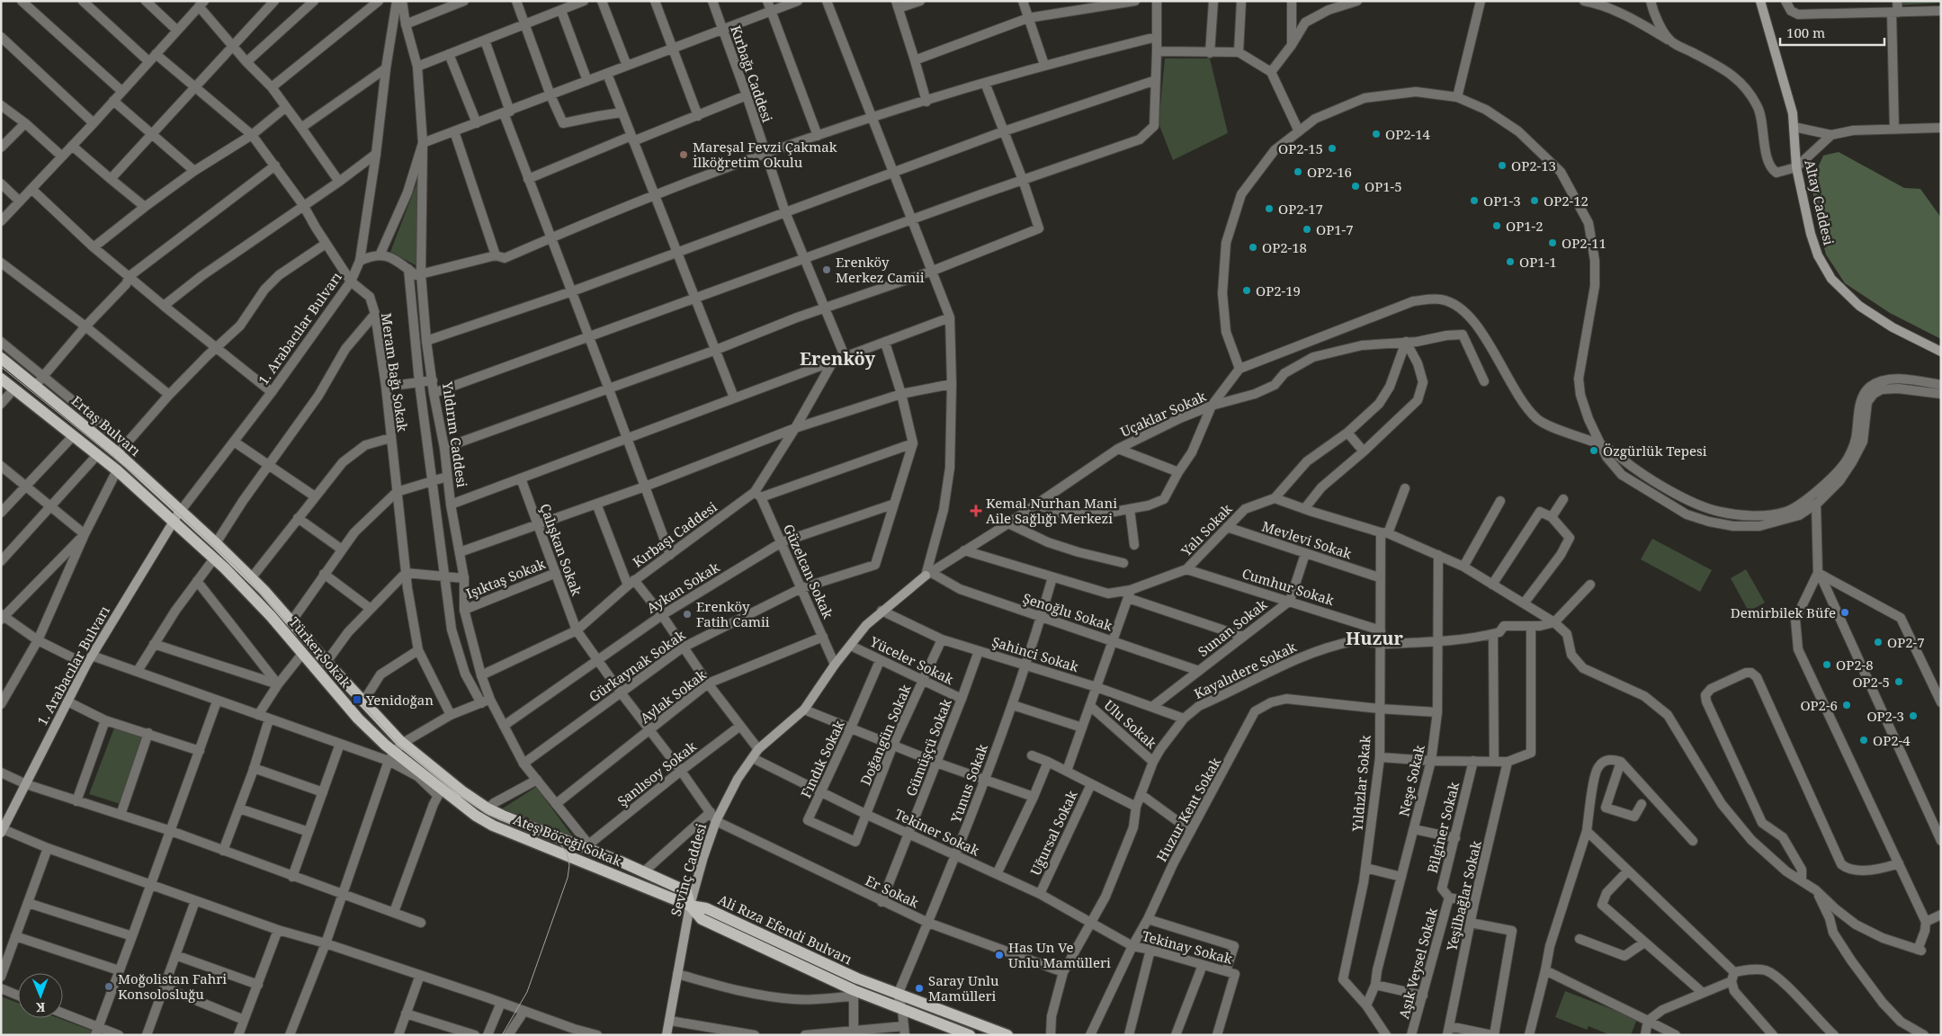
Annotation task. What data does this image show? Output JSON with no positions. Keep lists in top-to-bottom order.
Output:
{
  "streets": {
    "main road": [
      "Altay Caddesi",
      "1. Arabacılar Bulvarı",
      "Ertaş Bulvarı",
      "Yıldırım Caddesi",
      "Türker Sokak",
      "Ateş Böceği Sokak",
      "Sevinç Caddesi",
      "Ali Rıza Efendi Bulvarı"
    ],
    "street": [
      "Kırbağı Caddesi",
      "Meram Bağı Sokak",
      "Uçaklar Sokak",
      "Yalı Sokak",
      "Kırbaşı Caddesi",
      "Mevlevi Sokak",
      "Çalışkan Sokak",
      "Güzelcan Sokak",
      "Işıktaş Sokak",
      "Cumhur Sokak",
      "Aykan Sokak",
      "Şenoğlu Sokak",
      "Sunan Sokak",
      "Şahinci Sokak",
      "Yüceler Sokak",
      "Gürkaynak Sokak",
      "Kayalıdere Sokak",
      "Aylak Sokak",
      "Ulu Sokak",
      "Doğangün Sokak",
      "Gümüşçü Sokak",
      "Fındık Sokak",
      "Şanlısoy Sokak",
      "Neşe Sokak",
      "Yunus Sokak",
      "Yıldızlar Sokak",
      "Huzur Kent Sokak",
      "Bilginer Sokak",
      "Tekiner Sokak",
      "Uğursal Sokak",
      "Er Sokak",
      "Yeşilbağlar Sokak",
      "Tekinay Sokak",
      "Aşık Veysel Sokak"
    ]
  },
  "crossings": [
    ["1. Arabacılar Bulvarı", "Meram Bağı Sokak"],
    ["1. Arabacılar Bulvarı", "Ertaş Bulvarı"],
    ["1. Arabacılar Bulvarı", "Türker Sokak"],
    ["Uçaklar Sokak", "Yalı Sokak"],
    ["Uçaklar Sokak", "Şenoğlu Sokak"],
    ["Uçaklar Sokak", "Sevinç Caddesi"],
    ["Ertaş Bulvarı", "Türker Sokak"],
    ["Yıldırım Caddesi", "Kırbaşı Caddesi"],
    ["Yıldırım Caddesi", "Işıktaş Sokak"],
    ["Yıldırım Caddesi", "Aykan Sokak"],
    ["Yıldırım Caddesi", "Gürkaynak Sokak"],
    ["Yıldırım Caddesi", "Aylak Sokak"],
    ["Yıldırım Caddesi", "Şanlısoy Sokak"],
    ["Yıldırım Caddesi", "Ateş Böceği Sokak"],
    ["Yalı Sokak", "Mevlevi Sokak"],
    ["Yalı Sokak", "Cumhur Sokak"],
    ["Yalı Sokak", "Yunus Sokak"],
    ["Kırbaşı Caddesi", "Çalışkan Sokak"],
    ["Kırbaşı Caddesi", "Güzelcan Sokak"],
    ["Mevlevi Sokak", "Yıldızlar Sokak"],
    ["Çalışkan Sokak", "Işıktaş Sokak"],
    ["Çalışkan Sokak", "Aykan Sokak"],
    ["Çalışkan Sokak", "Gürkaynak Sokak"],
    ["Çalışkan Sokak", "Aylak Sokak"],
    ["Çalışkan Sokak", "Şanlısoy Sokak"],
    ["Çalışkan Sokak", "Sevinç Caddesi"],
    ["Çalışkan Sokak", "Er Sokak"],
    ["Güzelcan Sokak", "Aykan Sokak"],
    ["Güzelcan Sokak", "Gürkaynak Sokak"],
    ["Güzelcan Sokak", "Aylak Sokak"],
    ["Güzelcan Sokak", "Sevinç Caddesi"],
    ["Cumhur Sokak", "Sunan Sokak"],
    ["Cumhur Sokak", "Yıldızlar Sokak"],
    ["Aykan Sokak", "Gürkaynak Sokak"],
    ["Şenoğlu Sokak", "Sunan Sokak"],
    ["Şenoğlu Sokak", "Yunus Sokak"],
    ["Şenoğlu Sokak", "Sevinç Caddesi"],
    ["Sunan Sokak", "Şahinci Sokak"],
    ["Türker Sokak", "Ateş Böceği Sokak"],
    ["Şahinci Sokak", "Kayalıdere Sokak"],
    ["Şahinci Sokak", "Doğangün Sokak"],
    ["Şahinci Sokak", "Gümüşçü Sokak"],
    ["Şahinci Sokak", "Yunus Sokak"],
    ["Şahinci Sokak", "Sevinç Caddesi"],
    ["Yüceler Sokak", "Doğangün Sokak"],
    ["Yüceler Sokak", "Gümüşçü Sokak"],
    ["Yüceler Sokak", "Fındık Sokak"],
    ["Yüceler Sokak", "Sevinç Caddesi"],
    ["Kayalıdere Sokak", "Ulu Sokak"],
    ["Kayalıdere Sokak", "Neşe Sokak"],
    ["Kayalıdere Sokak", "Yıldızlar Sokak"],
    ["Kayalıdere Sokak", "Tekiner Sokak"],
    ["Kayalıdere Sokak", "Er Sokak"],
    ["Doğangün Sokak", "Fındık Sokak"],
    ["Doğangün Sokak", "Tekiner Sokak"],
    ["Gümüşçü Sokak", "Tekiner Sokak"],
    ["Gümüşçü Sokak", "Er Sokak"],
    ["Fındık Sokak", "Tekiner Sokak"],
    ["Şanlısoy Sokak", "Ateş Böceği Sokak"],
    ["Neşe Sokak", "Yıldızlar Sokak"],
    ["Neşe Sokak", "Huzur Kent Sokak"],
    ["Yunus Sokak", "Tekiner Sokak"],
    ["Yunus Sokak", "Er Sokak"],
    ["Yunus Sokak", "Ali Rıza Efendi Bulvarı"],
    ["Yıldızlar Sokak", "Huzur Kent Sokak"],
    ["Huzur Kent Sokak", "Tekiner Sokak"],
    ["Huzur Kent Sokak", "Tekinay Sokak"],
    ["Bilginer Sokak", "Aşık Veysel Sokak"],
    ["Tekiner Sokak", "Uğursal Sokak"],
    ["Tekiner Sokak", "Sevinç Caddesi"],
    ["Tekiner Sokak", "Tekinay Sokak"],
    ["Ateş Böceği Sokak", "Sevinç Caddesi"],
    ["Ateş Böceği Sokak", "Ali Rıza Efendi Bulvarı"],
    ["Sevinç Caddesi", "Er Sokak"],
    ["Sevinç Caddesi", "Ali Rıza Efendi Bulvarı"]
  ],
  "districts": ["Erenköy", "Huzur"],
  "places": {
    "other": [
      "OP2-14",
      "OP2-15",
      "Mareşal Fevzi Çakmak İlköğretim Okulu",
      "OP2-13",
      "OP2-16",
      "OP1-5",
      "OP1-3",
      "OP2-12",
      "OP2-17",
      "OP1-2",
      "OP1-7",
      "OP2-11",
      "OP2-18",
      "OP1-1",
      "Erenköy Merkez Camii",
      "OP2-19",
      "Özgürlük Tepesi",
      "Demirbilek Büfe",
      "Erenköy Fatih Camii",
      "OP2-7",
      "OP2-8",
      "OP2-5",
      "OP2-6",
      "OP2-3",
      "OP2-4",
      "Has Un Ve Unlu Mamülleri",
      "Moğolistan Fahri Konsolosluğu",
      "Saray Unlu Mamülleri"
    ],
    "health": ["Kemal Nurhan Mani Aile Sağlığı Merkezi"],
    "transit": ["Yenidoğan"]
  },
  "scale_bar": "100 m",
  "north": "bottom"
}
